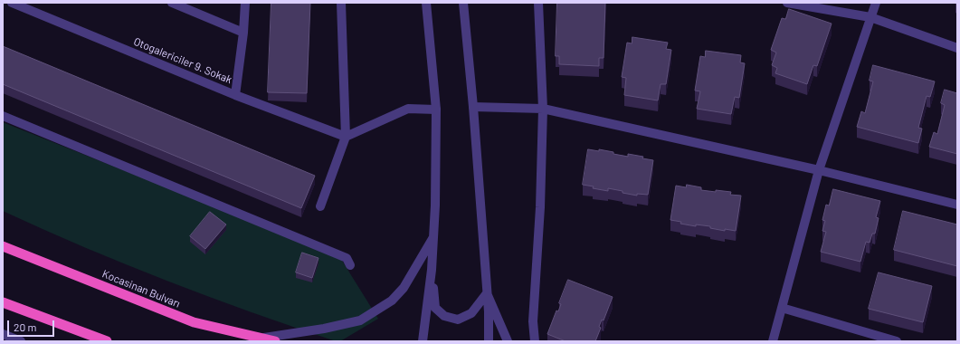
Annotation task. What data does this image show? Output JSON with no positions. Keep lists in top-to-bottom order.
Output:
{
  "streets": {
    "highway": ["Kocasinan Bulvarı"],
    "street": ["Otogalericiler 9. Sokak"]
  },
  "scale_bar": "20 m"
}
